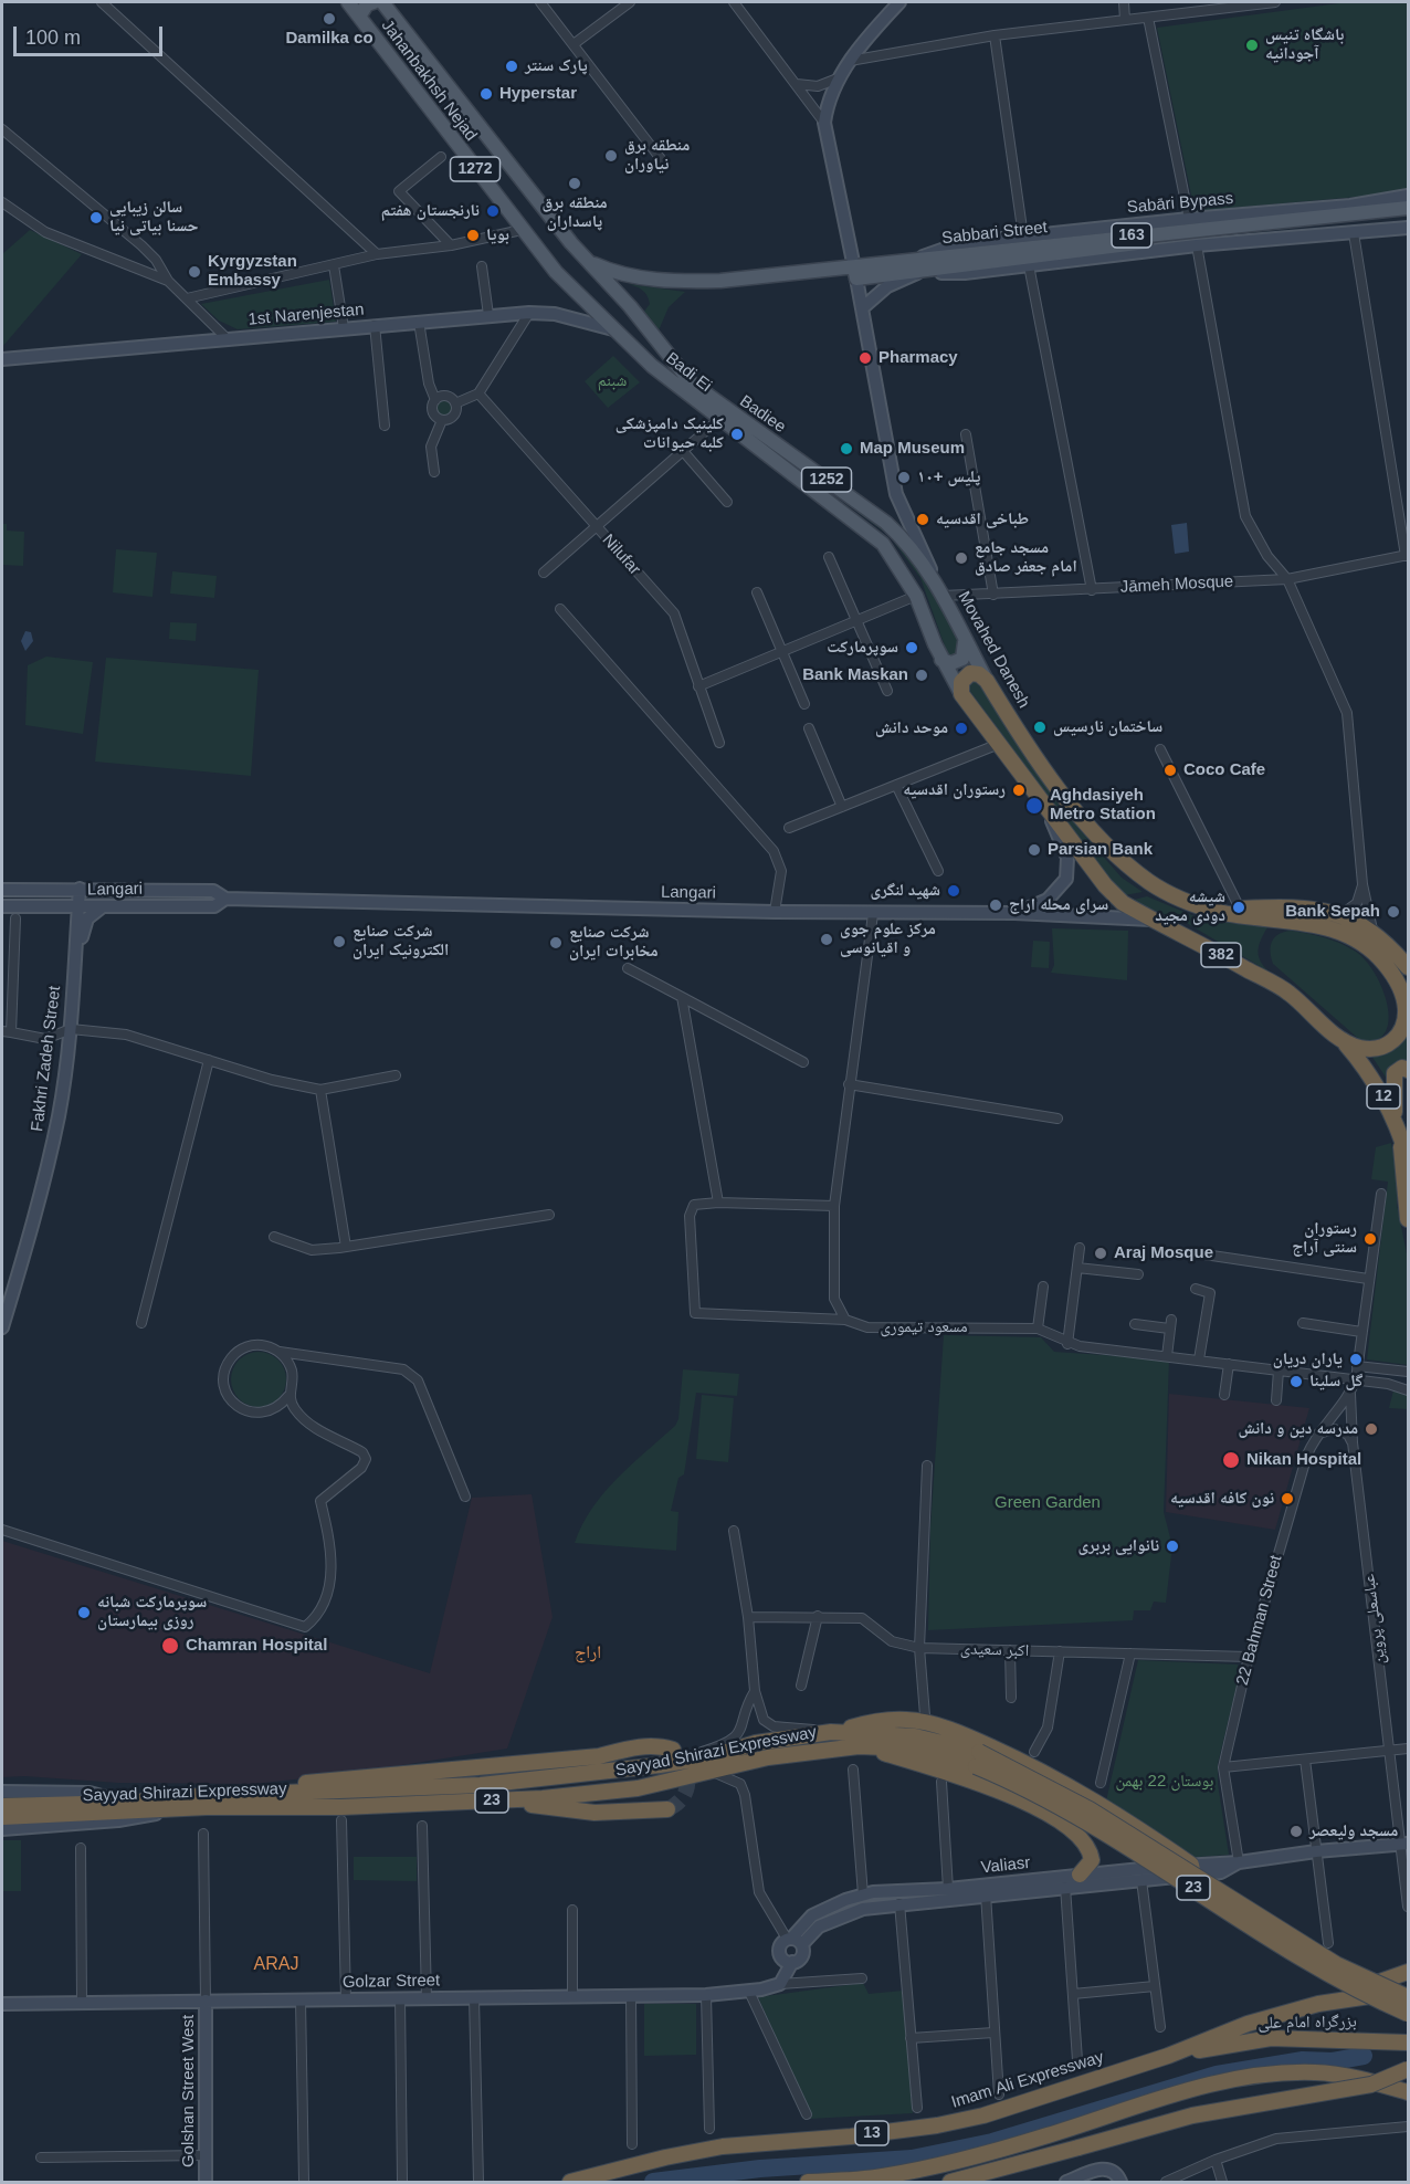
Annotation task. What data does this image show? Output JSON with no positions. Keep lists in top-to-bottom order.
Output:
{
  "streets": {
    "highway": [
      "Movahed Danesh",
      "382",
      "12",
      "Sayyad Shirazi Expressway",
      "23",
      "بزرگراه امام علی",
      "Imam Ali Expressway",
      "13"
    ],
    "main road": [
      "Jahanbakhsh Nejad",
      "1272",
      "Sabāri Bypass",
      "Sabbari Street",
      "163",
      "1st Narenjestan",
      "Badi Ei",
      "Badiee",
      "1252",
      "Langari",
      "Fakhri Zadeh Street",
      "Valiasr",
      "Golzar Street",
      "Golshan Street West"
    ],
    "street": [
      "Nilufar",
      "Jāmeh Mosque",
      "مسعود تیموری",
      "عباسعلی پروین",
      "22 Bahman Street",
      "اکبر سعیدی"
    ]
  },
  "crossings": [
    ["Jahanbakhsh Nejad", "Sabbari Street"],
    ["Jahanbakhsh Nejad", "1st Narenjestan"],
    ["Jahanbakhsh Nejad", "Badi Ei"],
    ["Jahanbakhsh Nejad", "Badiee"],
    ["Sabāri Bypass", "Sabbari Street"],
    ["Sabāri Bypass", "Movahed Danesh"],
    ["Sabbari Street", "Badiee"],
    ["Sabbari Street", "Movahed Danesh"],
    ["1st Narenjestan", "Badi Ei"],
    ["Badi Ei", "382"],
    ["Badiee", "Movahed Danesh"],
    ["Jāmeh Mosque", "Movahed Danesh"],
    ["Langari", "382"],
    ["Langari", "Fakhri Zadeh Street"],
    ["382", "12"],
    ["عباسعلی پروین", "22 Bahman Street"],
    ["عباسعلی پروین", "Valiasr"],
    ["22 Bahman Street", "اکبر سعیدی"],
    ["22 Bahman Street", "Valiasr"],
    ["Golzar Street", "Golshan Street West"],
    ["بزرگراه امام علی", "Imam Ali Expressway"]
  ],
  "districts": ["اراج", "ARAJ"],
  "parks": ["شبنم", "Green Garden", "بوستان 22 بهمن"],
  "places": [
    "Damilka co",
    "باشگاه تنیس آجودانیه",
    "پارک سنتر",
    "Hyperstar",
    "منطقه برق نیاوران",
    "منطقه برق پاسداران",
    "نارنجستان هفتم",
    "سالن زیبایی حسنا بیاتی نیا",
    "بویا",
    "Kyrgyzstan Embassy",
    "Pharmacy",
    "کلینیک دامپزشکی کلبه حیوانات",
    "Map Museum",
    "پلیس +۱۰",
    "طباخى اقدسيه",
    "مسجد جامع امام جعفر صادق",
    "سوپرمارکت",
    "Bank Maskan",
    "ساختمان نارسیس",
    "موحد دانش",
    "Coco Cafe",
    "رستوران اقدسیه",
    "Aghdasiyeh Metro Station",
    "Parsian Bank",
    "شهید لنگری",
    "سرای محله اراج",
    "شیشه دودی مجید",
    "Bank Sepah",
    "مرکز علوم جوی و اقیانوسی",
    "شرکت صنایع الکترونیک ایران",
    "شرکت صنایع مخابرات ایران",
    "رستوران سنتی آراج",
    "Araj Mosque",
    "یاران دریان",
    "گل سلینا",
    "مدرسه دین و دانش",
    "Nikan Hospital",
    "نون کافه اقدسیه",
    "نانوایی بربری",
    "سوپرمارکت شبانه روزی بیمارستان",
    "Chamran Hospital",
    "مسجد ولیعصر"
  ],
  "scale_bar": "100 m"
}
